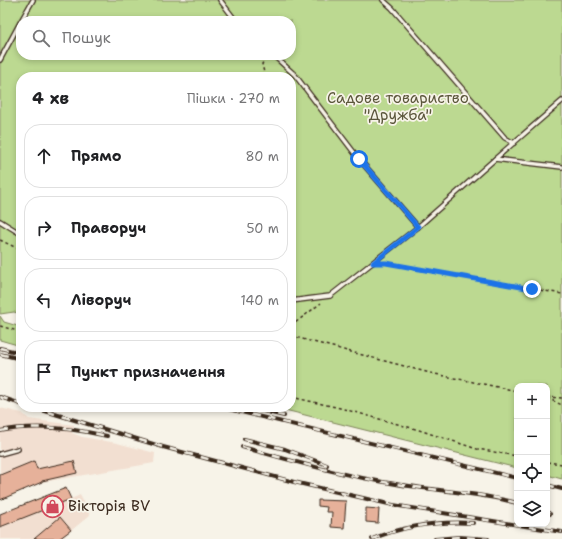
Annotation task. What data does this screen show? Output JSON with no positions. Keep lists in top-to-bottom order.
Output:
{
  "parks": ["Садове товариство \"Дружба\""],
  "places": {
    "shop": ["Вікторія BV"]
  },
  "page": {
    "search": "Пошук",
    "heading": ["4 хв", "Пішки · 270 m"],
    "list": [
      ["Прямо", "80 m"],
      ["Праворуч", "50 m"],
      ["Ліворуч", "140 m"],
      "Пункт призначення"
    ],
    "map_buttons": ["+", "−"]
  }
}
